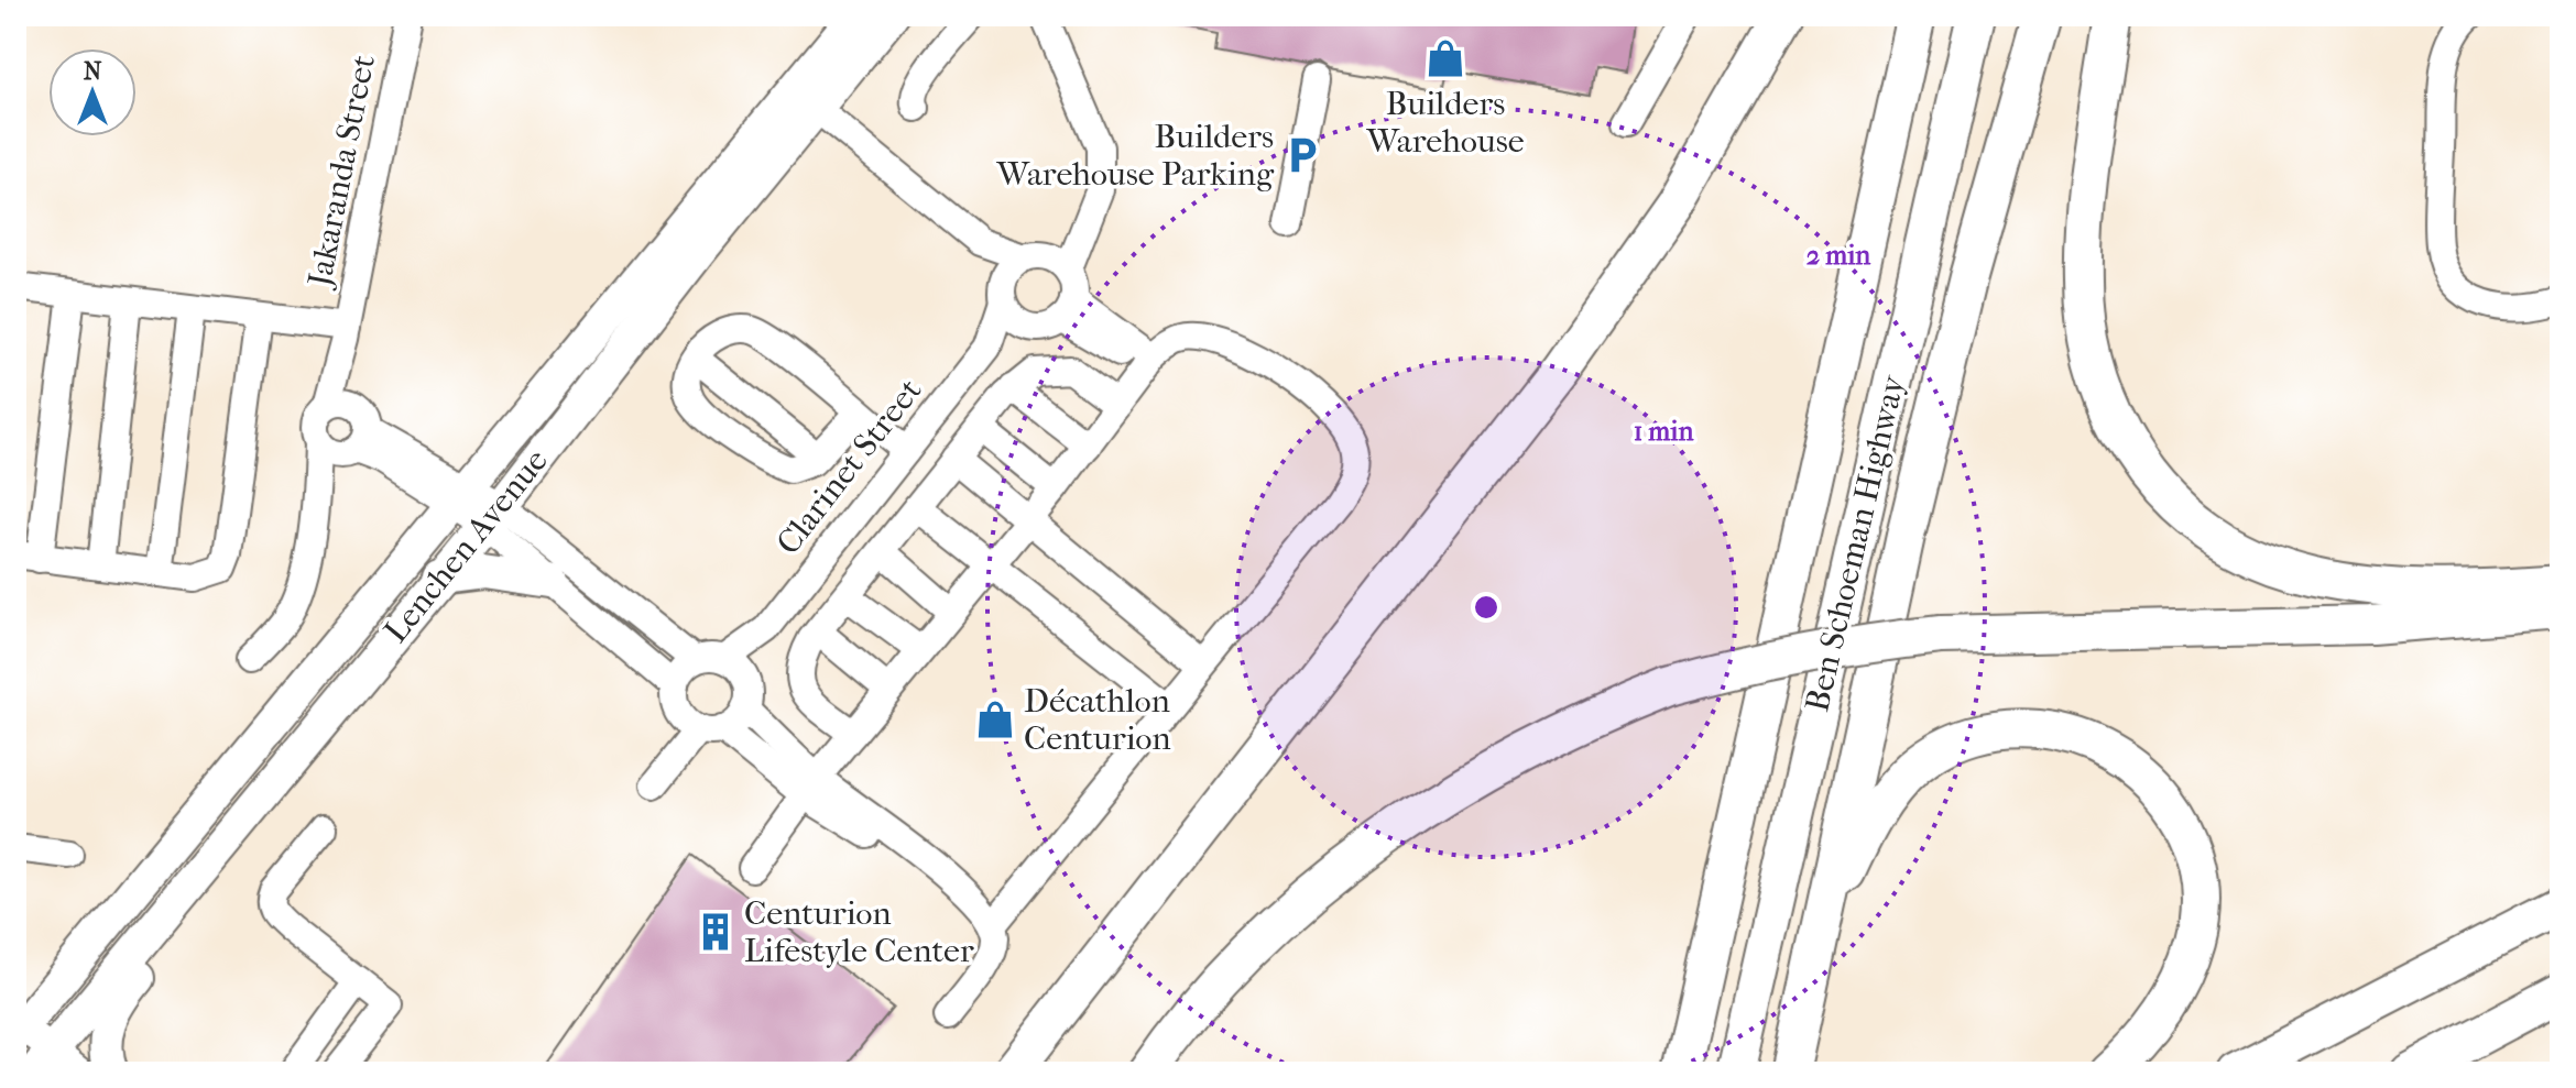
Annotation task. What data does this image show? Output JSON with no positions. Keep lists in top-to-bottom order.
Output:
{
  "streets": {
    "highway": ["Ben Schoeman Highway"],
    "main road": ["Lenchen Avenue"],
    "street": ["Jakaranda Street", "Clarinet Street"]
  },
  "places": {
    "shop": ["Builders Warehouse", "Décathlon Centurion"],
    "parking": ["Builders Warehouse Parking"],
    "building": ["Centurion Lifestyle Center"]
  },
  "north": "top",
  "rings": ["2 min", "1 min"]
}
